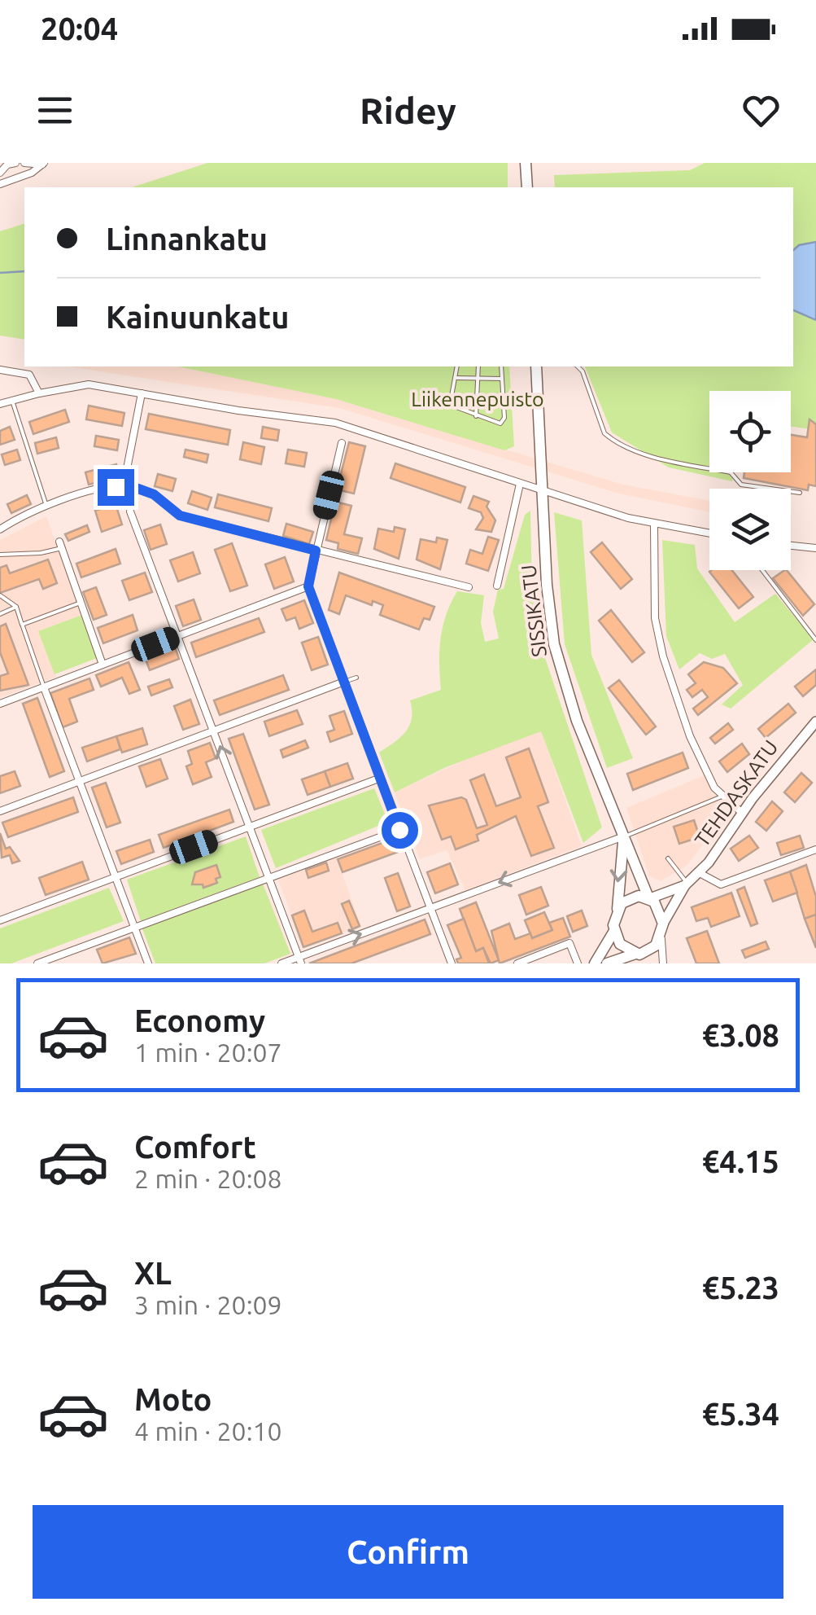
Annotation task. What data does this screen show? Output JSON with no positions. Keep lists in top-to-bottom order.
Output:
{
  "streets": {
    "main road": ["SISSIKATU"],
    "street": ["TEHDASKATU"]
  },
  "crossings": [
    ["SISSIKATU", "TEHDASKATU"]
  ],
  "parks": ["Liikennepuisto"],
  "page": {
    "status": "20:04",
    "header": "Ridey",
    "banner": ["Linnankatu", "Kainuunkatu"],
    "list": [
      {
        "name": "Economy",
        "note": "1 min · 20:07",
        "value": "€3.08"
      },
      {
        "name": "Comfort",
        "note": "2 min · 20:08",
        "value": "€4.15"
      },
      {
        "name": "XL",
        "note": "3 min · 20:09",
        "value": "€5.23"
      },
      {
        "name": "Moto",
        "note": "4 min · 20:10",
        "value": "€5.34"
      }
    ],
    "buttons": "Confirm"
  }
}
